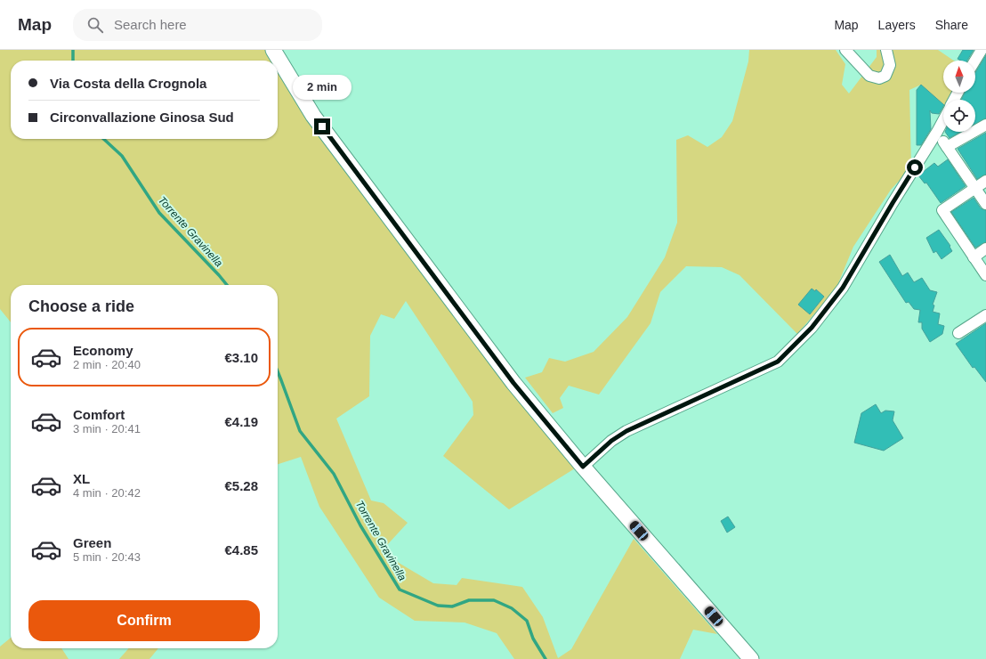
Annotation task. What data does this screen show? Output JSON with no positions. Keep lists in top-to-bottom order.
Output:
{
  "water": ["Torrente Gravinella"],
  "north": "top",
  "page": {
    "header": "Map",
    "search": "Search here",
    "nav": ["Map", "Layers", "Share"],
    "banner": ["Via Costa della Crognola", "Circonvallazione Ginosa Sud"],
    "bubble": "2 min",
    "heading": "Choose a ride",
    "list": [
      {
        "name": "Economy",
        "note": "2 min · 20:40",
        "value": "€3.10"
      },
      {
        "name": "Comfort",
        "note": "3 min · 20:41",
        "value": "€4.19"
      },
      {
        "name": "XL",
        "note": "4 min · 20:42",
        "value": "€5.28"
      },
      {
        "name": "Green",
        "note": "5 min · 20:43",
        "value": "€4.85"
      }
    ],
    "buttons": "Confirm"
  }
}
